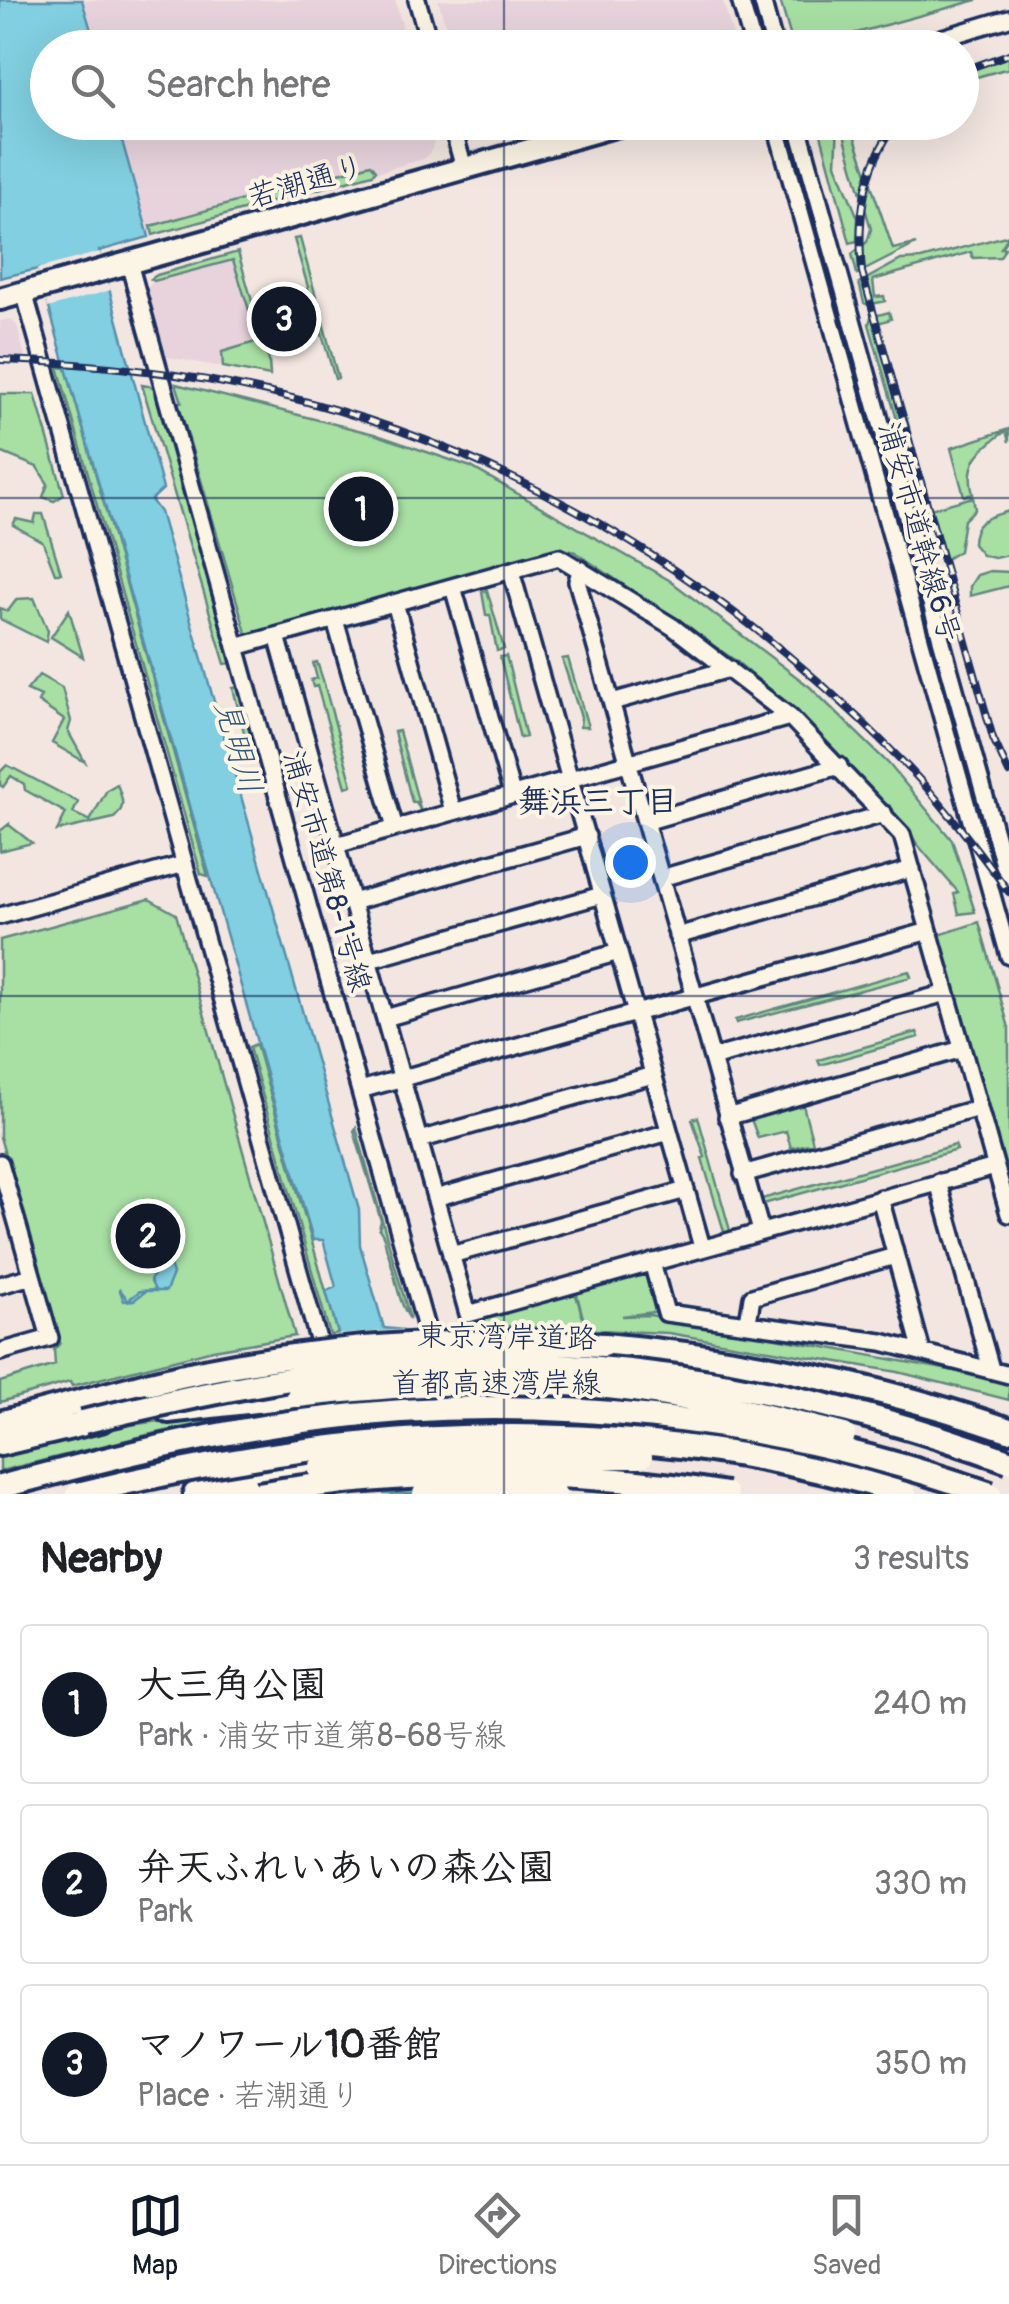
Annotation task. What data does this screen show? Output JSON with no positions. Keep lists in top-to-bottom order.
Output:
{
  "streets": {
    "highway": ["東京湾岸道路", "首都高速湾岸線"],
    "main road": ["若潮通り"],
    "street": ["浦安市道幹線6号", "浦安市道第8-1号線"]
  },
  "crossings": [
    ["若潮通り", "浦安市道第8-1号線"]
  ],
  "districts": ["舞浜三丁目"],
  "water": ["見明川"],
  "page": {
    "search": "Search here",
    "pins": ["3", "1", "2"],
    "heading": ["Nearby", "3 results"],
    "list": [
      {
        "mark": "1",
        "name": "大三角公園",
        "note": "Park · 浦安市道第8-68号線",
        "value": "240 m"
      },
      {
        "mark": "2",
        "name": "弁天ふれいあいの森公園",
        "note": "Park",
        "value": "330 m"
      },
      {
        "mark": "3",
        "name": "マノワール10番館",
        "note": "Place · 若潮通り",
        "value": "350 m"
      }
    ],
    "nav": ["Map", "Directions", "Saved"]
  }
}
